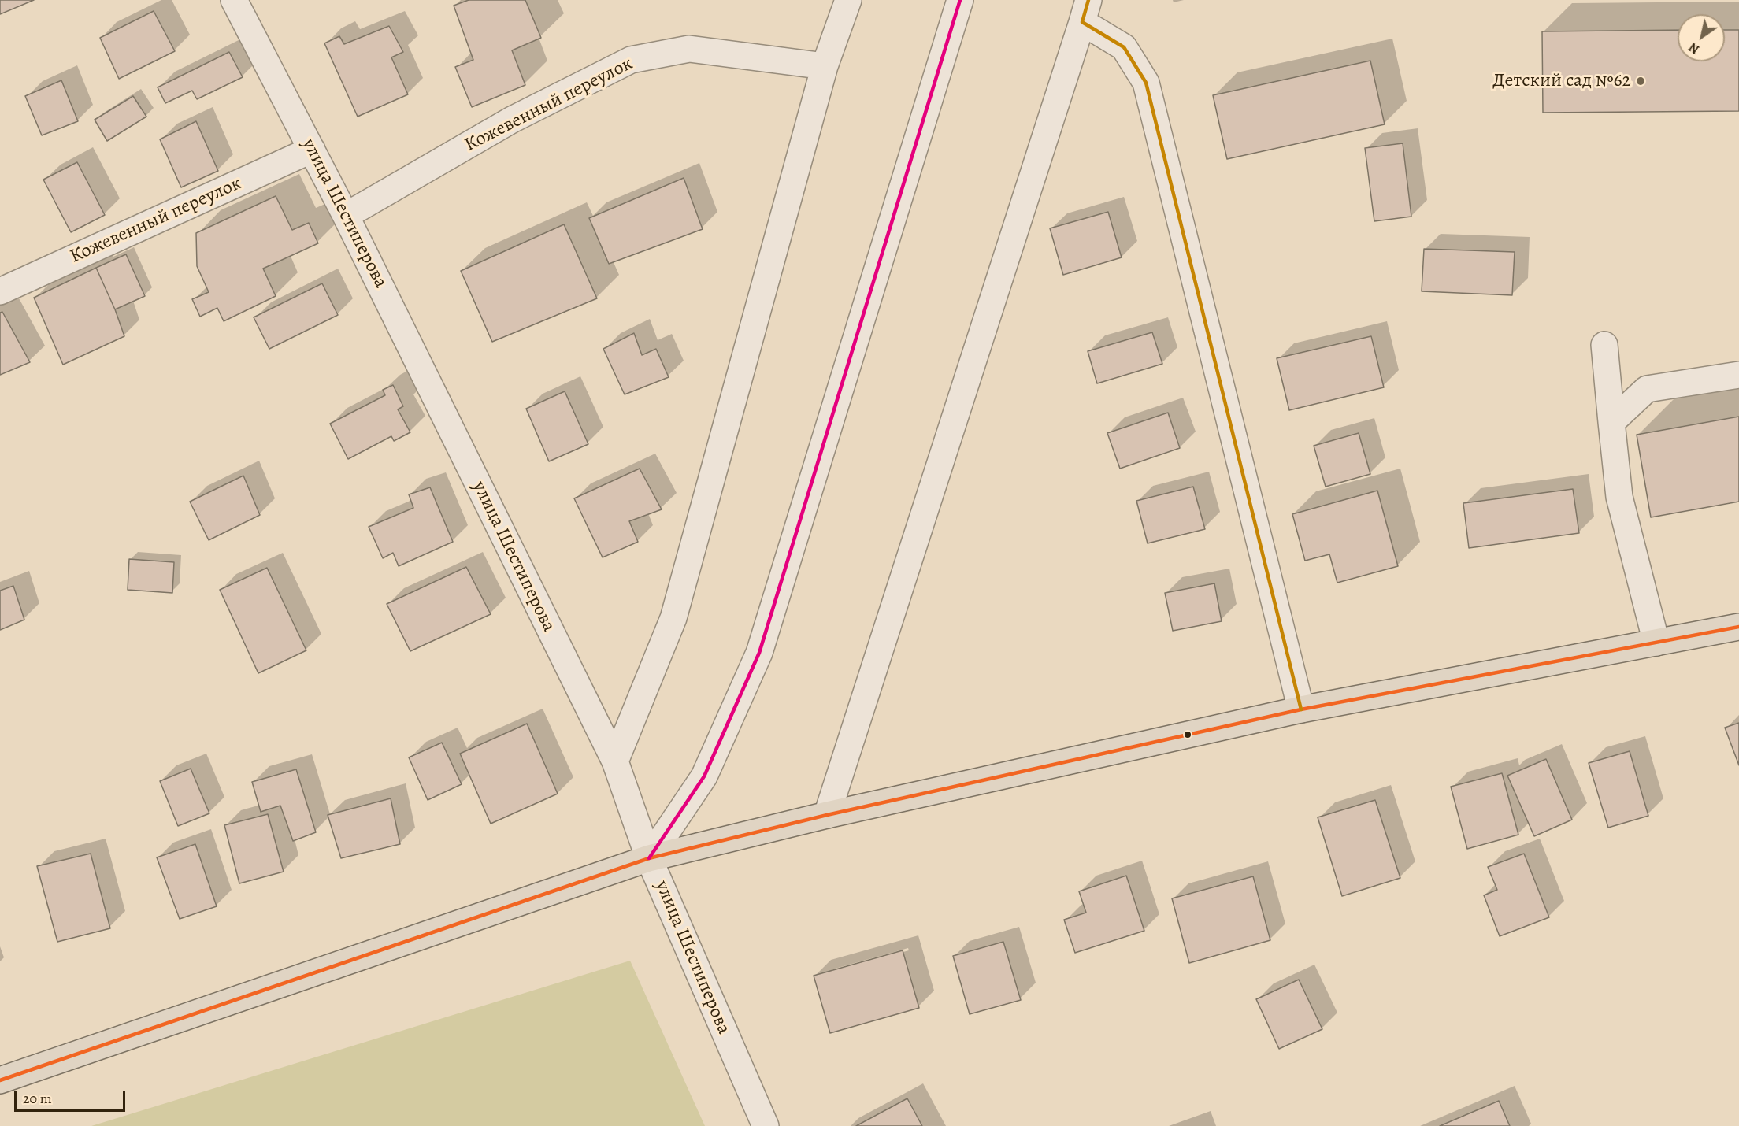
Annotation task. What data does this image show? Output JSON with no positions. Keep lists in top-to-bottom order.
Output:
{
  "streets": {
    "street": ["Кожевенный переулок", "улица Шестиперова"]
  },
  "crossings": [
    ["Кожевенный переулок", "улица Шестиперова"]
  ],
  "places": ["Детский сад №62"],
  "scale_bar": "20 m",
  "north": "bottom left"
}
